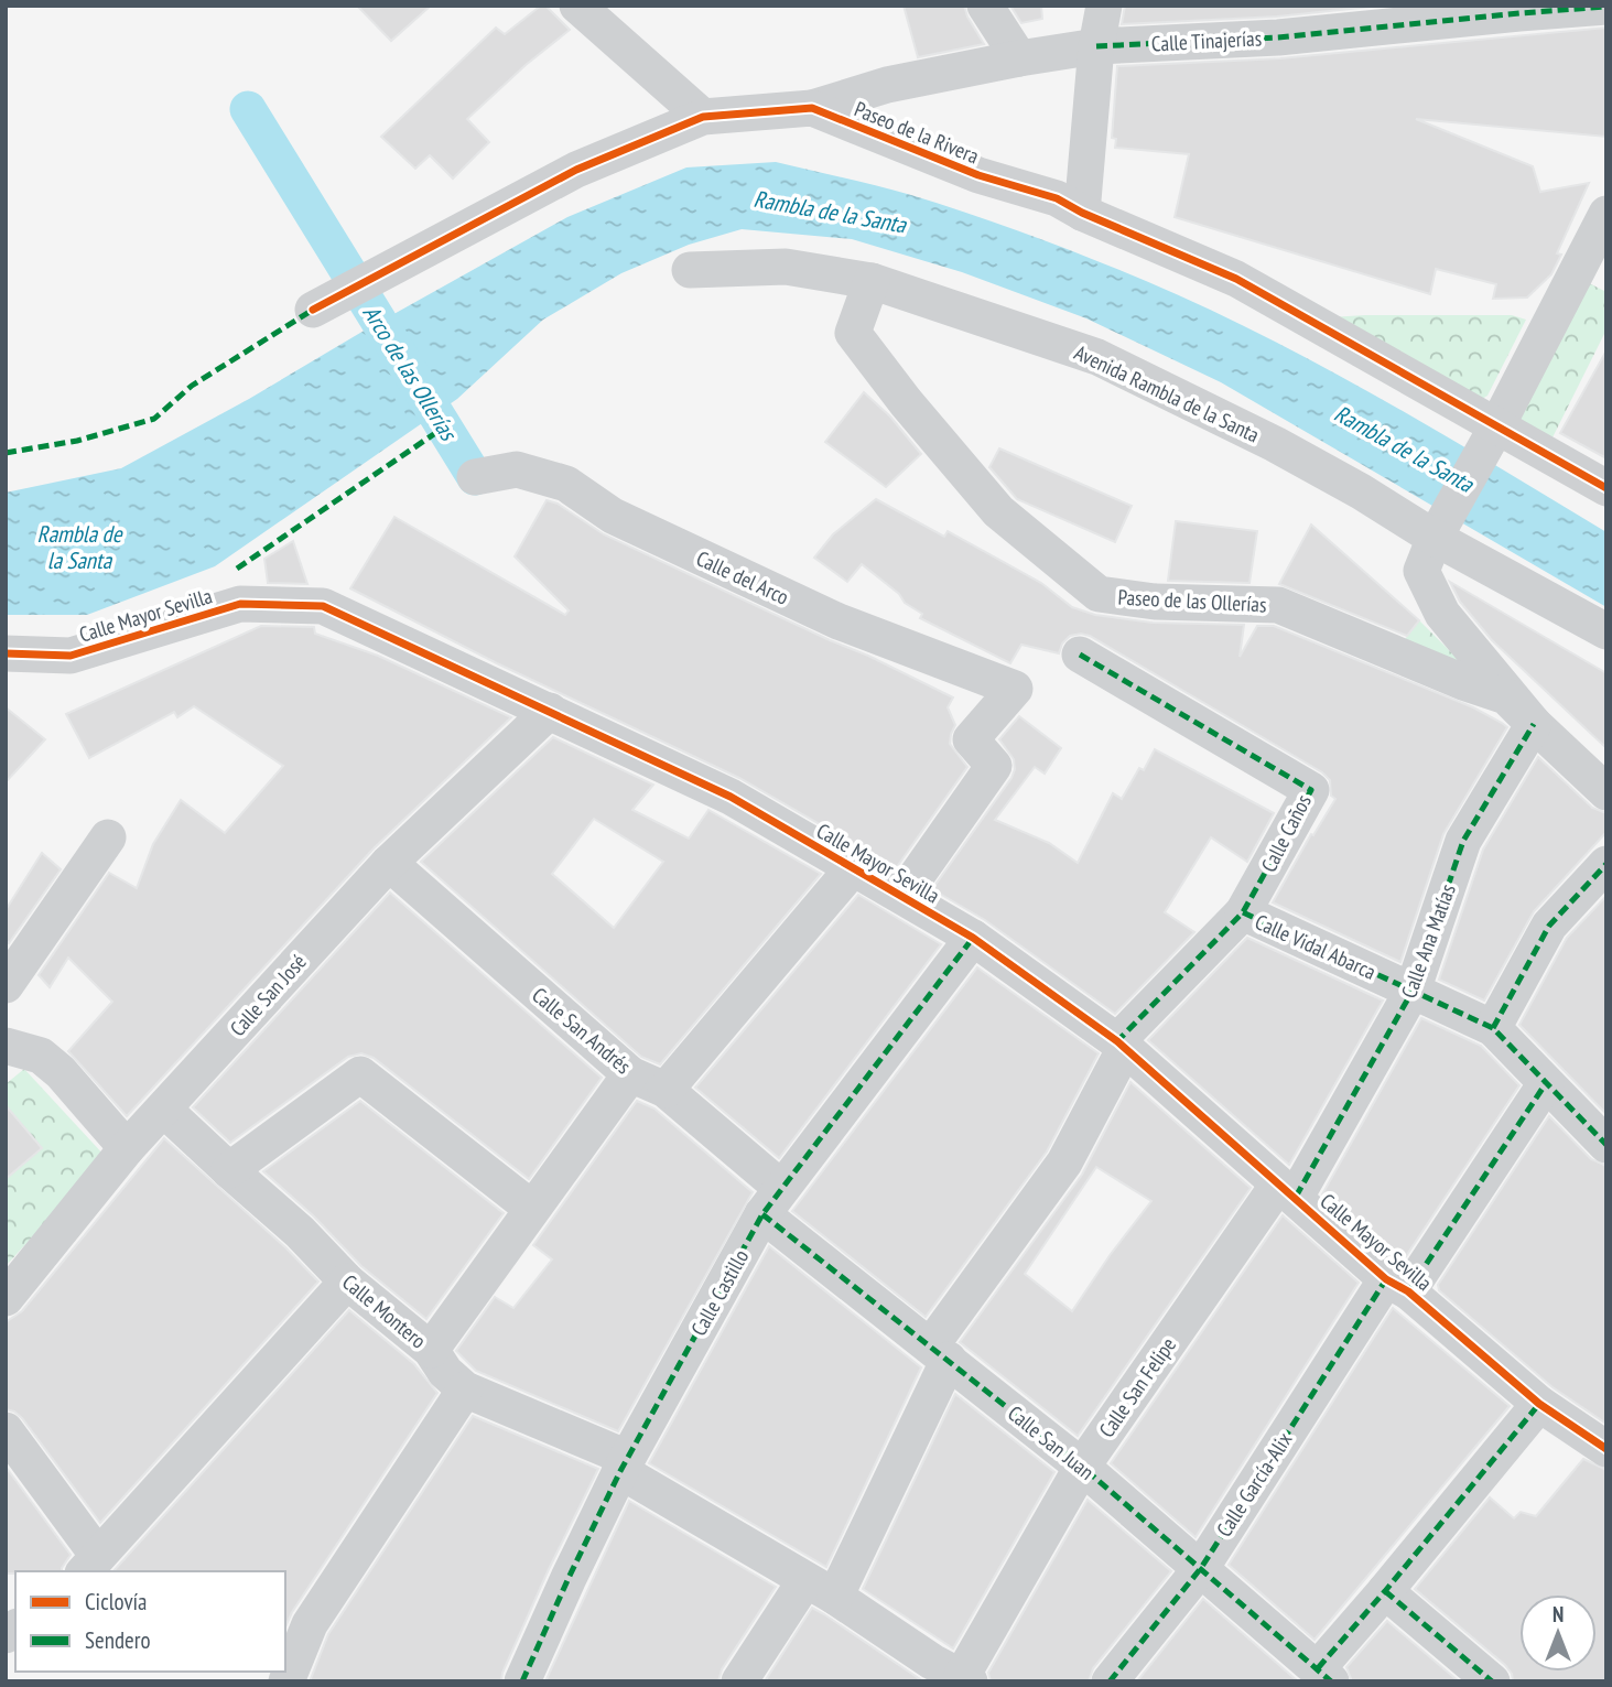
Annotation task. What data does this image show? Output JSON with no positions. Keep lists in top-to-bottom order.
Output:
{
  "streets": {
    "street": [
      "Calle Tinajerías",
      "Paseo de la Rivera",
      "Avenida Rambla de la Santa",
      "Calle del Arco",
      "Paseo de las Ollerías",
      "Calle Mayor Sevilla",
      "Calle Caños",
      "Calle Ana Matías",
      "Calle Vidal Abarca",
      "Calle San José",
      "Calle San Andrés",
      "Calle Castillo",
      "Calle Montero",
      "Calle San Felipe",
      "Calle San Juan",
      "Calle García-Alix"
    ]
  },
  "crossings": [
    ["Calle Tinajerías", "Paseo de la Rivera"],
    ["Avenida Rambla de la Santa", "Paseo de las Ollerías"],
    ["Calle del Arco", "Calle Mayor Sevilla"],
    ["Paseo de las Ollerías", "Calle Ana Matías"],
    ["Calle Mayor Sevilla", "Calle Caños"],
    ["Calle Mayor Sevilla", "Calle Ana Matías"],
    ["Calle Mayor Sevilla", "Calle San José"],
    ["Calle Mayor Sevilla", "Calle Castillo"],
    ["Calle Mayor Sevilla", "Calle San Felipe"],
    ["Calle Mayor Sevilla", "Calle García-Alix"],
    ["Calle Caños", "Calle Vidal Abarca"],
    ["Calle Caños", "Calle San Juan"],
    ["Calle Ana Matías", "Calle Vidal Abarca"],
    ["Calle Ana Matías", "Calle San Felipe"],
    ["Calle Vidal Abarca", "Calle García-Alix"],
    ["Calle San José", "Calle San Andrés"],
    ["Calle San José", "Calle Montero"],
    ["Calle San Andrés", "Calle Castillo"],
    ["Calle San Andrés", "Calle San Juan"],
    ["Calle Castillo", "Calle Montero"],
    ["Calle Castillo", "Calle San Juan"],
    ["Calle San Felipe", "Calle San Juan"],
    ["Calle San Juan", "Calle García-Alix"]
  ],
  "water": ["Rambla de la Santa", "Arco de las Ollerías"],
  "legend": ["Ciclovía", "Sendero"],
  "north": "top"
}
